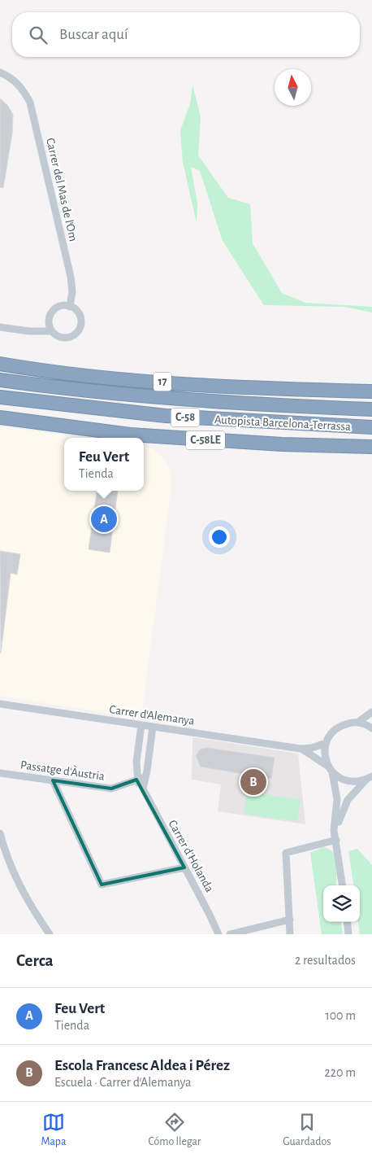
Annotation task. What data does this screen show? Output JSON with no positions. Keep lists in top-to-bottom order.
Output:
{
  "streets": {
    "highway": [
      "17",
      "C-58",
      "Autopista Barcelona-Terrassa",
      "C-58LE"
    ],
    "street": [
      "Carrer del Mas de l'Om",
      "Carrer d'Alemanya",
      "Passatge d'Àustria",
      "Carrer d'Holanda"
    ]
  },
  "crossings": [
    ["Passatge d'Àustria", "Carrer d'Holanda"]
  ],
  "north": "top",
  "page": {
    "search": "Buscar aquí",
    "popup": ["Feu Vert", "Tienda"],
    "pins": ["A", "B"],
    "heading": ["Cerca", "2 resultados"],
    "list": [
      {
        "mark": "A",
        "name": "Feu Vert",
        "note": "Tienda",
        "value": "100 m"
      },
      {
        "mark": "B",
        "name": "Escola Francesc Aldea i Pérez",
        "note": "Escuela · Carrer d'Alemanya",
        "value": "220 m"
      }
    ],
    "nav": ["Mapa", "Cómo llegar", "Guardados"]
  }
}
